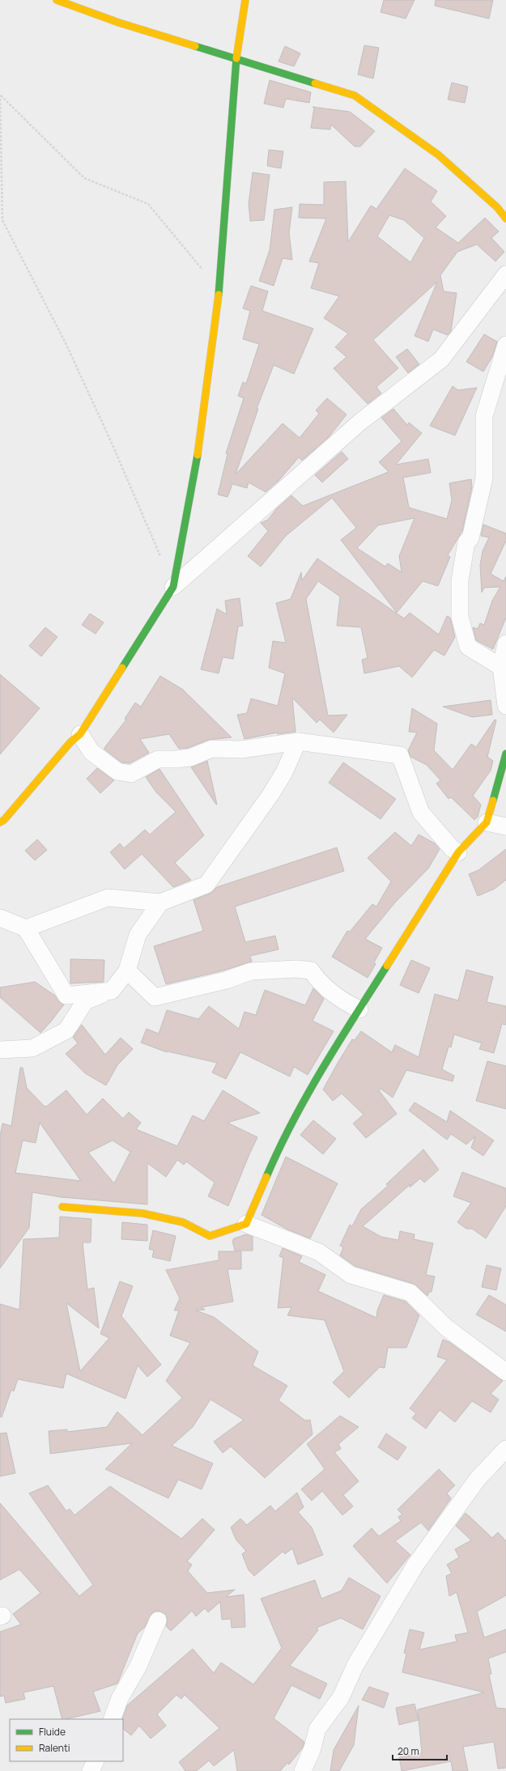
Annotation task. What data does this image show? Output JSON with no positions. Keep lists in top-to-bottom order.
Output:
{
  "legend": ["Fluide", "Ralenti"],
  "scale_bar": "20 m"
}
